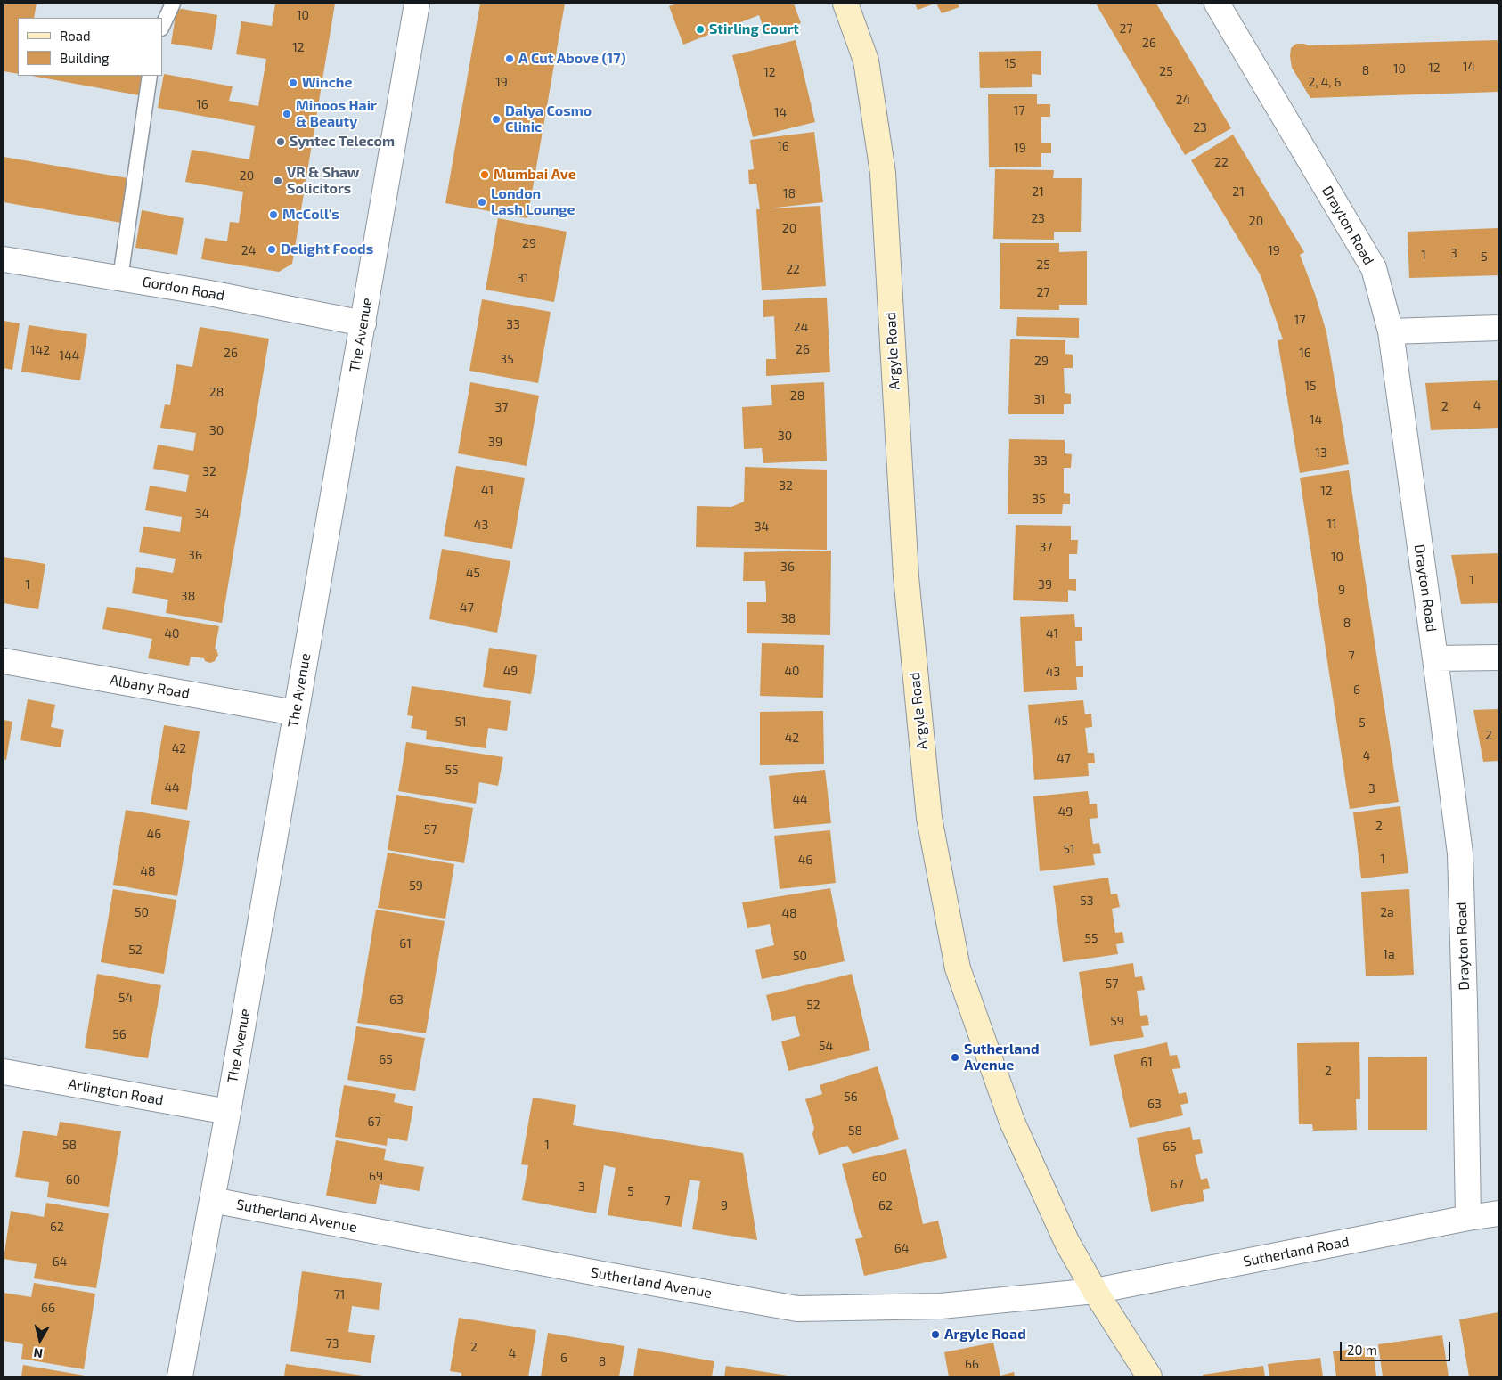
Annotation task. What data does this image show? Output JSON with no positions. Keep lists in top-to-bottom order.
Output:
{
  "streets": {
    "main road": ["Argyle Road"],
    "street": [
      "Drayton Road",
      "Gordon Road",
      "The Avenue",
      "Albany Road",
      "Arlington Road",
      "Sutherland Avenue",
      "Sutherland Road"
    ]
  },
  "crossings": [
    ["Drayton Road", "Sutherland Road"],
    ["Gordon Road", "The Avenue"],
    ["The Avenue", "Albany Road"],
    ["The Avenue", "Arlington Road"],
    ["The Avenue", "Sutherland Avenue"],
    ["Argyle Road", "Sutherland Avenue"],
    ["Argyle Road", "Sutherland Road"],
    ["Sutherland Avenue", "Sutherland Road"]
  ],
  "places": [
    "Stirling Court",
    "A Cut Above (17)",
    "Winche",
    "Minoos Hair & Beauty",
    "Dalya Cosmo Clinic",
    "Syntec Telecom",
    "Mumbai Ave",
    "VR & Shaw Solicitors",
    "London Lash Lounge",
    "McColl's",
    "Delight Foods",
    "Sutherland Avenue",
    "Argyle Road"
  ],
  "house_numbers": [
    "10",
    "27",
    "26",
    "12",
    "15",
    "14",
    "12",
    "10",
    "8",
    "25",
    "12",
    "19",
    "2, 4, 6",
    "24",
    "16",
    "17",
    "14",
    "23",
    "16",
    "19",
    "22",
    "20",
    "21",
    "21",
    "18",
    "23",
    "20",
    "20",
    "29",
    "24",
    "19",
    "3",
    "1",
    "5",
    "25",
    "22",
    "31",
    "27",
    "17",
    "33",
    "24",
    "26",
    "142",
    "26",
    "16",
    "144",
    "35",
    "29",
    "15",
    "28",
    "28",
    "31",
    "4",
    "2",
    "37",
    "14",
    "30",
    "30",
    "39",
    "13",
    "33",
    "32",
    "32",
    "41",
    "12",
    "35",
    "34",
    "11",
    "43",
    "34",
    "37",
    "36",
    "10",
    "36",
    "45",
    "1",
    "1",
    "39",
    "9",
    "38",
    "47",
    "38",
    "8",
    "40",
    "41",
    "7",
    "49",
    "40",
    "43",
    "6",
    "45",
    "51",
    "5",
    "2",
    "42",
    "42",
    "4",
    "47",
    "55",
    "44",
    "3",
    "44",
    "49",
    "2",
    "57",
    "46",
    "51",
    "1",
    "46",
    "48",
    "59",
    "53",
    "50",
    "2a",
    "48",
    "55",
    "61",
    "52",
    "1a",
    "50",
    "57",
    "54",
    "63",
    "52",
    "59",
    "56",
    "54",
    "65",
    "61",
    "2",
    "56",
    "63",
    "67",
    "58",
    "58",
    "1",
    "65",
    "69",
    "60",
    "60",
    "67",
    "3",
    "5",
    "7",
    "9",
    "62",
    "62",
    "64",
    "64",
    "71",
    "66",
    "73",
    "2",
    "4",
    "6",
    "8",
    "66"
  ],
  "legend": ["Road", "Building"],
  "scale_bar": "20 m",
  "north": "bottom"
}
